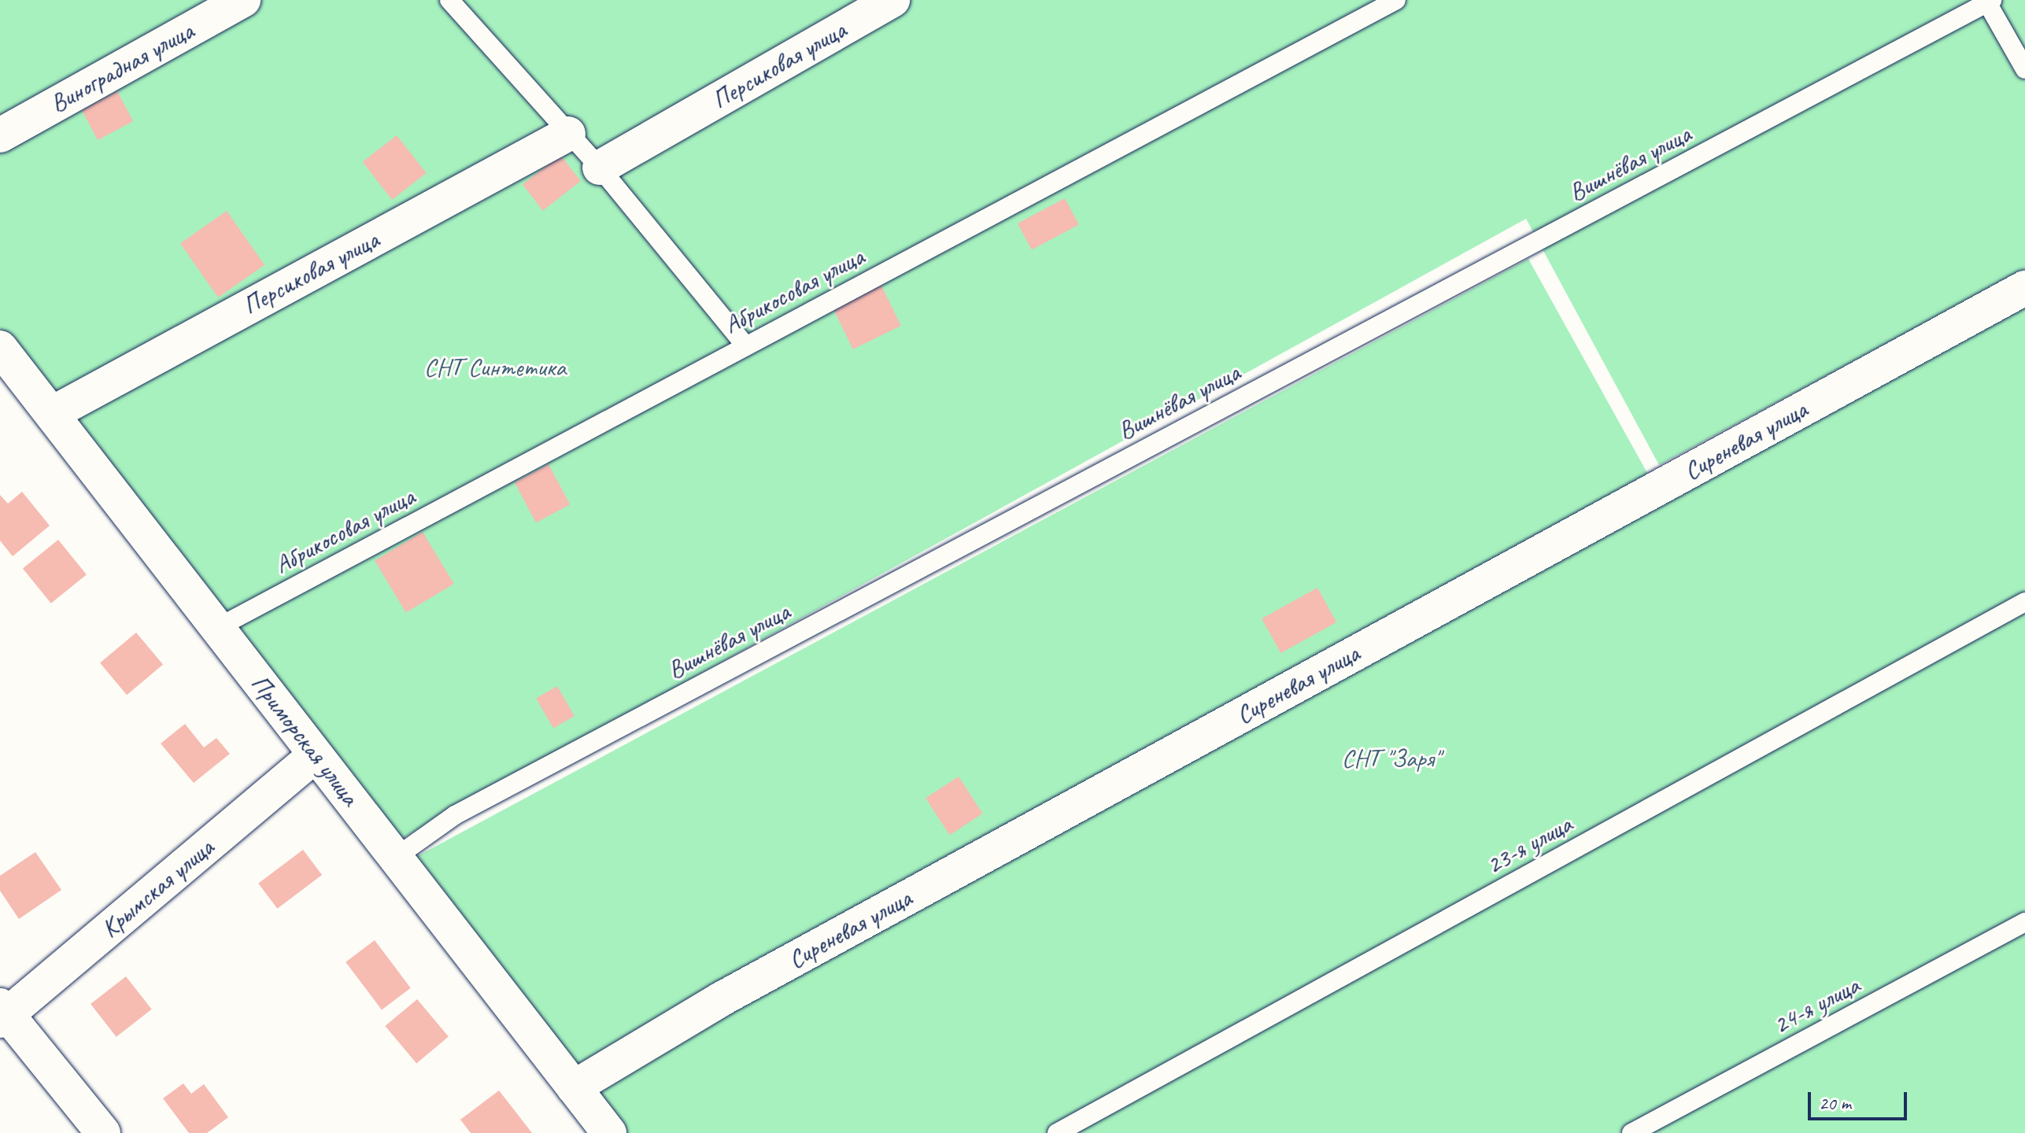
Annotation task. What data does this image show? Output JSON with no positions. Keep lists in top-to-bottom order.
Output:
{
  "streets": {
    "street": [
      "Персиковая улица",
      "Виноградная улица",
      "Сиреневая улица",
      "Приморская улица",
      "Крымская улица"
    ],
    "lane": [
      "Вишнёвая улица",
      "Абрикосовая улица",
      "23-я улица",
      "24-я улица"
    ]
  },
  "crossings": [
    ["Персиковая улица", "Приморская улица"],
    ["Вишнёвая улица", "Приморская улица"],
    ["Абрикосовая улица", "Приморская улица"],
    ["Сиреневая улица", "Приморская улица"],
    ["Приморская улица", "Крымская улица"]
  ],
  "parks": ["СНТ Синтетика", "СНТ \"Заря\""],
  "scale_bar": "20 m"
}
